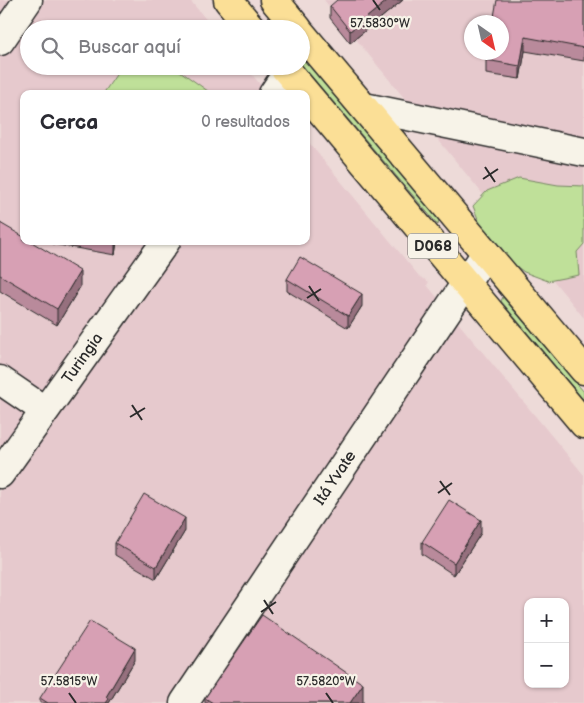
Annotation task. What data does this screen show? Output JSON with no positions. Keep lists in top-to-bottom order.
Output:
{
  "streets": {
    "main road": ["D068"],
    "street": ["Turingia", "Itá Yvate"]
  },
  "crossings": [
    ["D068", "Itá Yvate"]
  ],
  "north": "bottom right",
  "page": {
    "search": "Buscar aquí",
    "heading": ["Cerca", "0 resultados"],
    "map_buttons": ["+", "−"]
  },
  "coordinates": ["57.5830°W", "57.5815°W", "57.5820°W"]
}
